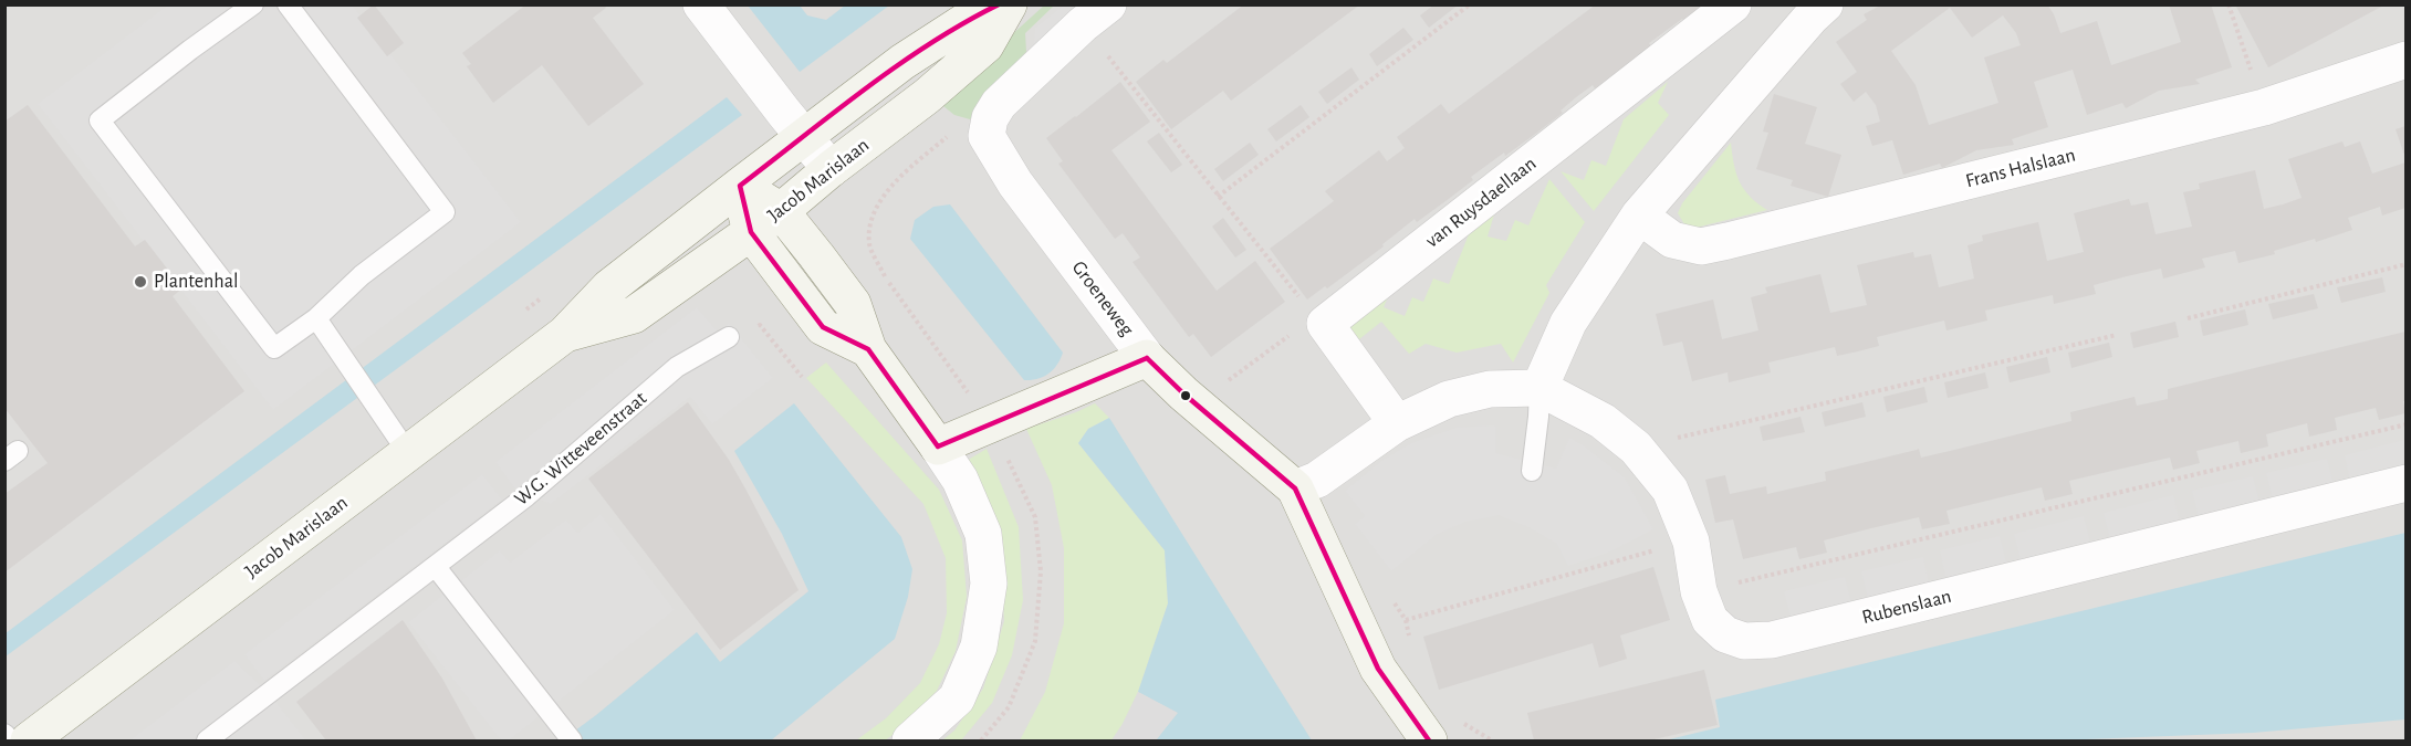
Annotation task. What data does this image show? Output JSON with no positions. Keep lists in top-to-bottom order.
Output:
{
  "streets": {
    "main road": ["Jacob Marislaan", "Groeneweg"],
    "street": ["Frans Halslaan", "van Ruysdaellaan", "Rubenslaan"],
    "lane": ["W.G. Witteveenstraat"]
  },
  "places": ["Plantenhal"]
}
